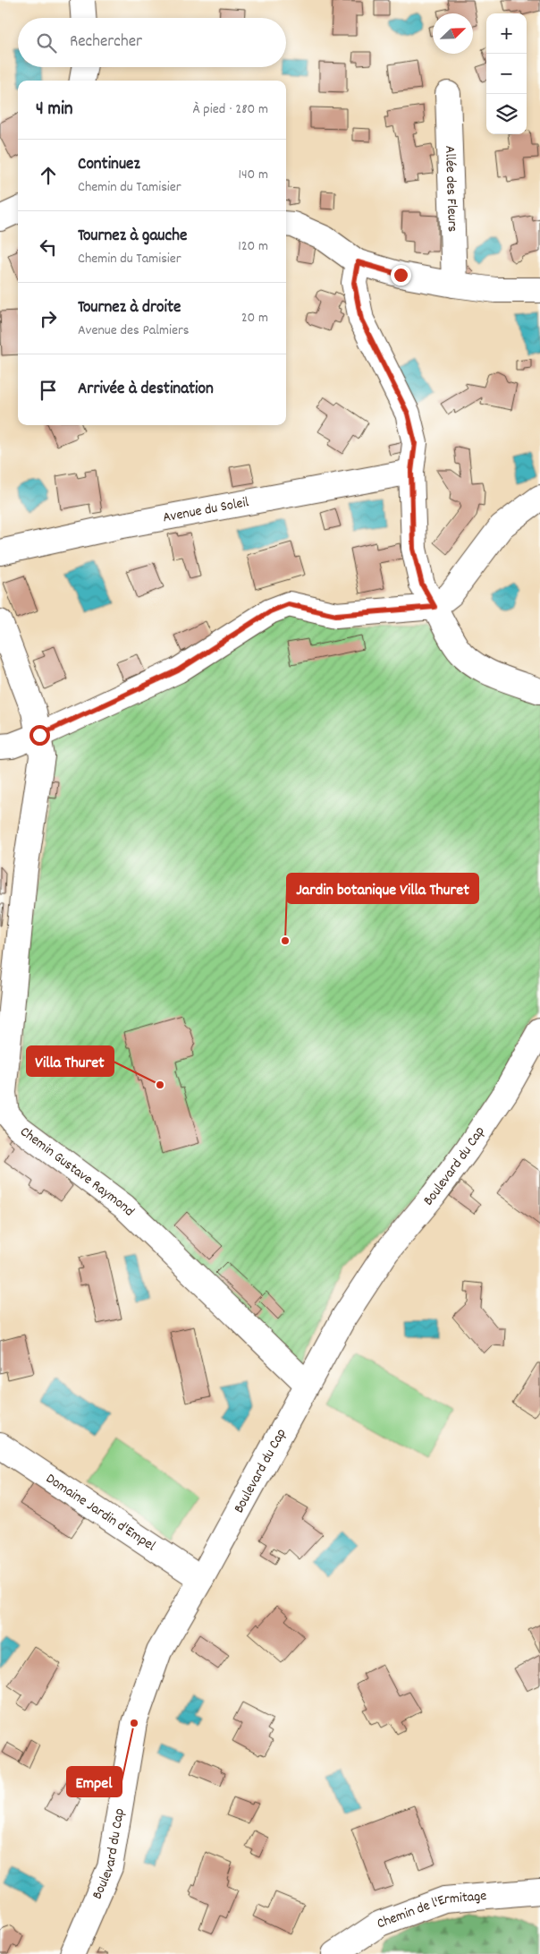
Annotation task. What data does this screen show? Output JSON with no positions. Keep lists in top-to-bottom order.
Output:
{
  "streets": {
    "street": [
      "Allée des Fleurs",
      "Avenue du Soleil",
      "Boulevard du Cap",
      "Chemin Gustave Raymond",
      "Domaine Jardin d'Empel",
      "Chemin de l'Ermitage"
    ]
  },
  "crossings": [
    ["Boulevard du Cap", "Chemin Gustave Raymond"],
    ["Boulevard du Cap", "Domaine Jardin d'Empel"]
  ],
  "places": ["Jardin botanique Villa Thuret", "Villa Thuret", "Empel"],
  "north": "top right",
  "page": {
    "map_buttons": ["+", "−"],
    "search": "Rechercher",
    "heading": ["4 min", "À pied · 280 m"],
    "list": [
      ["Continuez", "Chemin du Tamisier", "140 m"],
      ["Tournez à gauche", "Chemin du Tamisier", "120 m"],
      ["Tournez à droite", "Avenue des Palmiers", "20 m"],
      "Arrivée à destination"
    ]
  }
}
